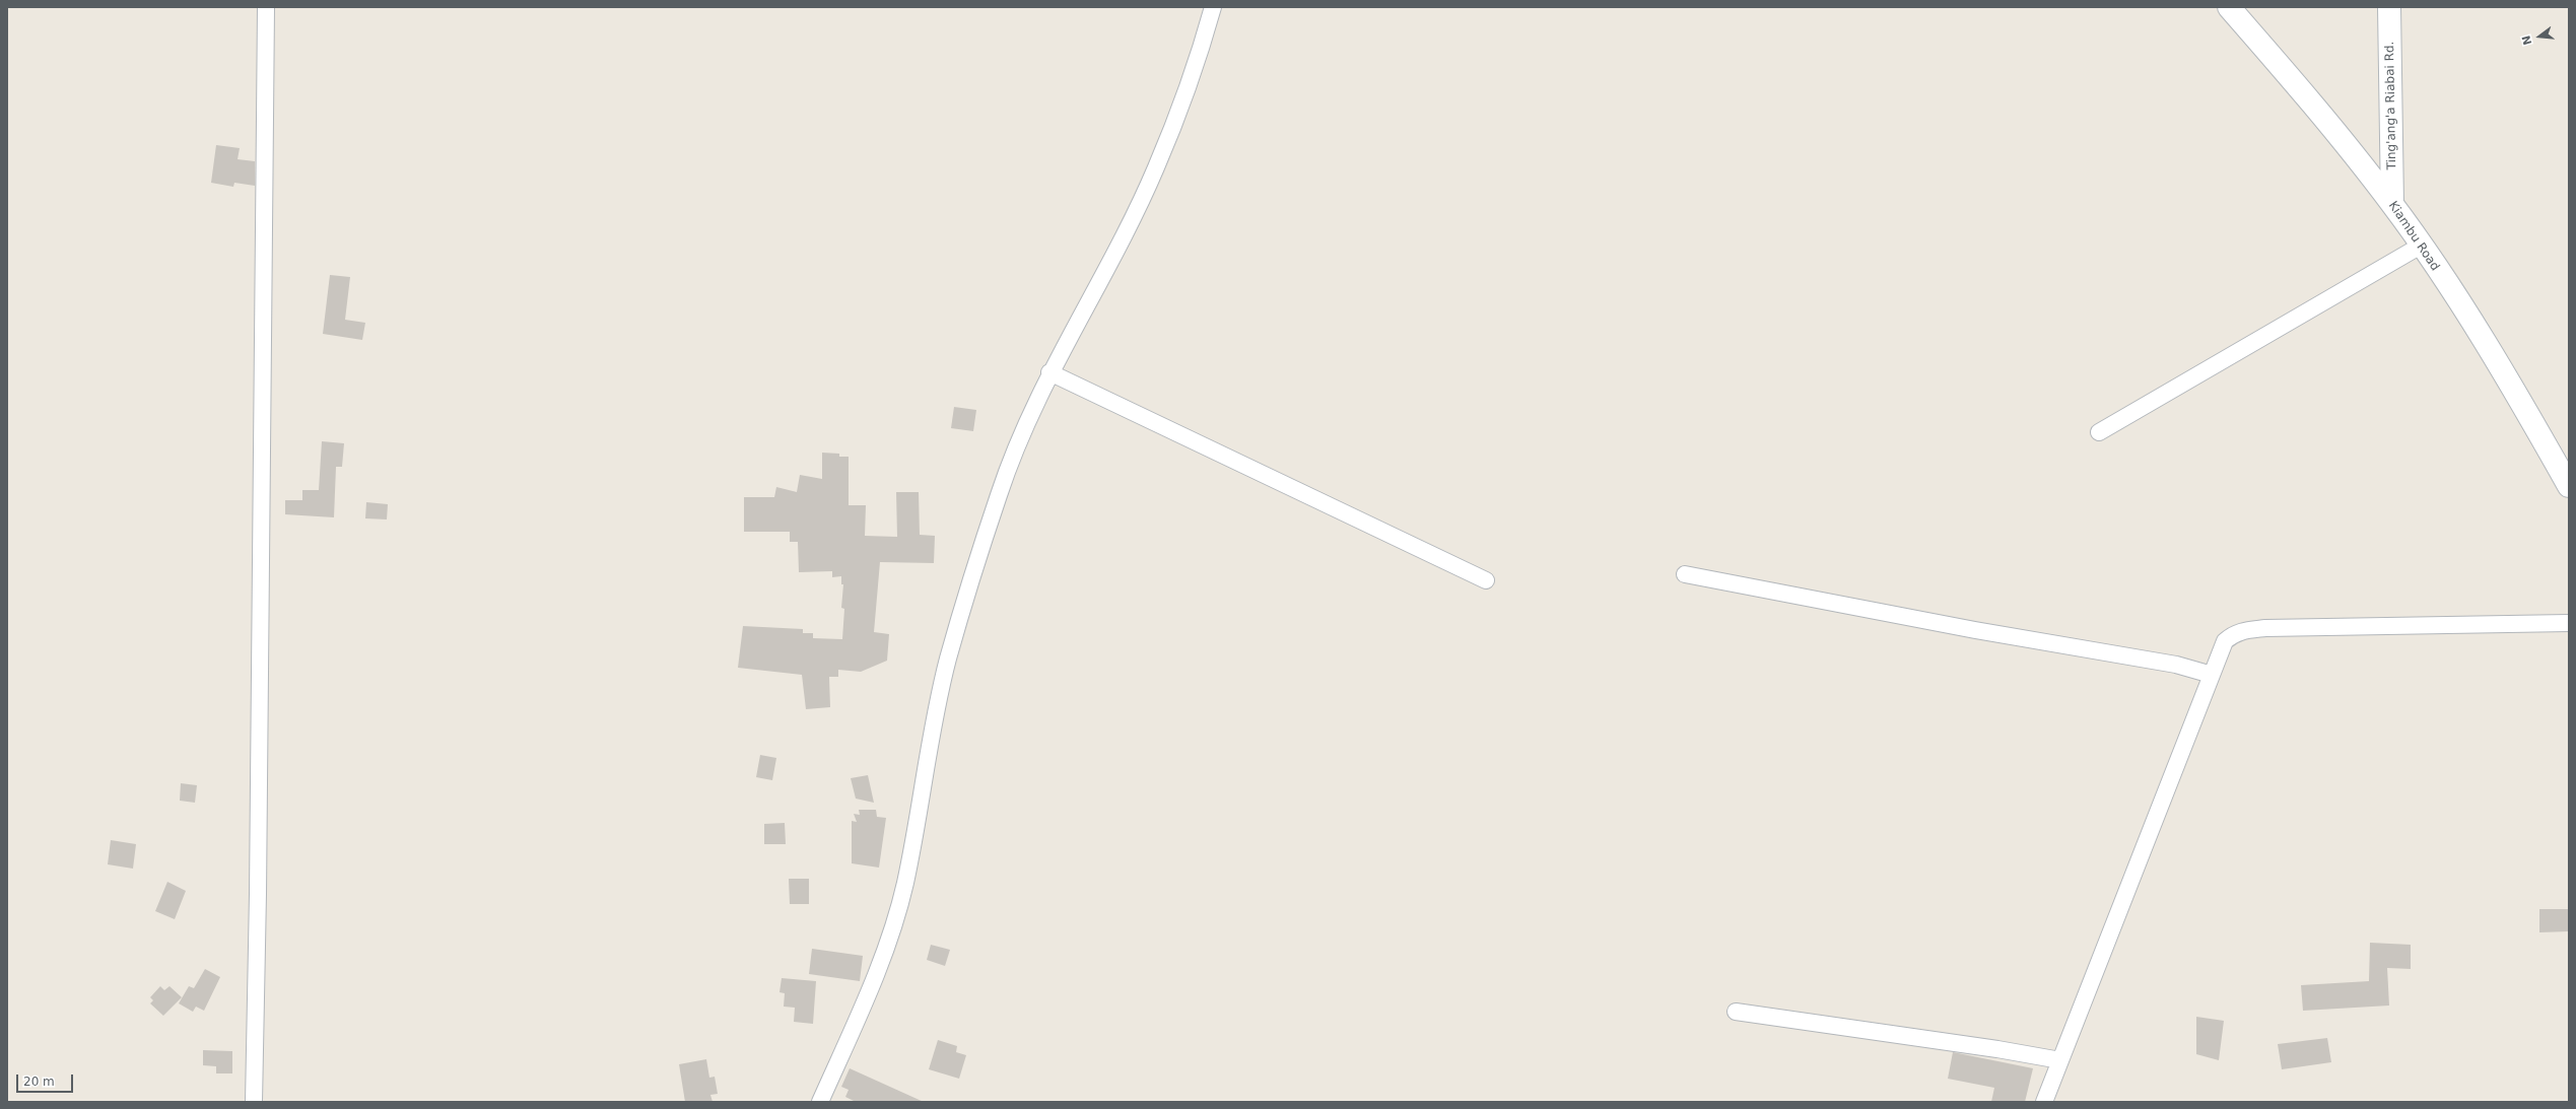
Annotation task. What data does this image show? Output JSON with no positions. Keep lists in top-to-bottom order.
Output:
{
  "streets": {
    "street": ["Ting'ang'a Riabai Rd.", "Kiambu Road"]
  },
  "crossings": [
    ["Ting'ang'a Riabai Rd.", "Kiambu Road"]
  ],
  "scale_bar": "20 m",
  "north": "left"
}
